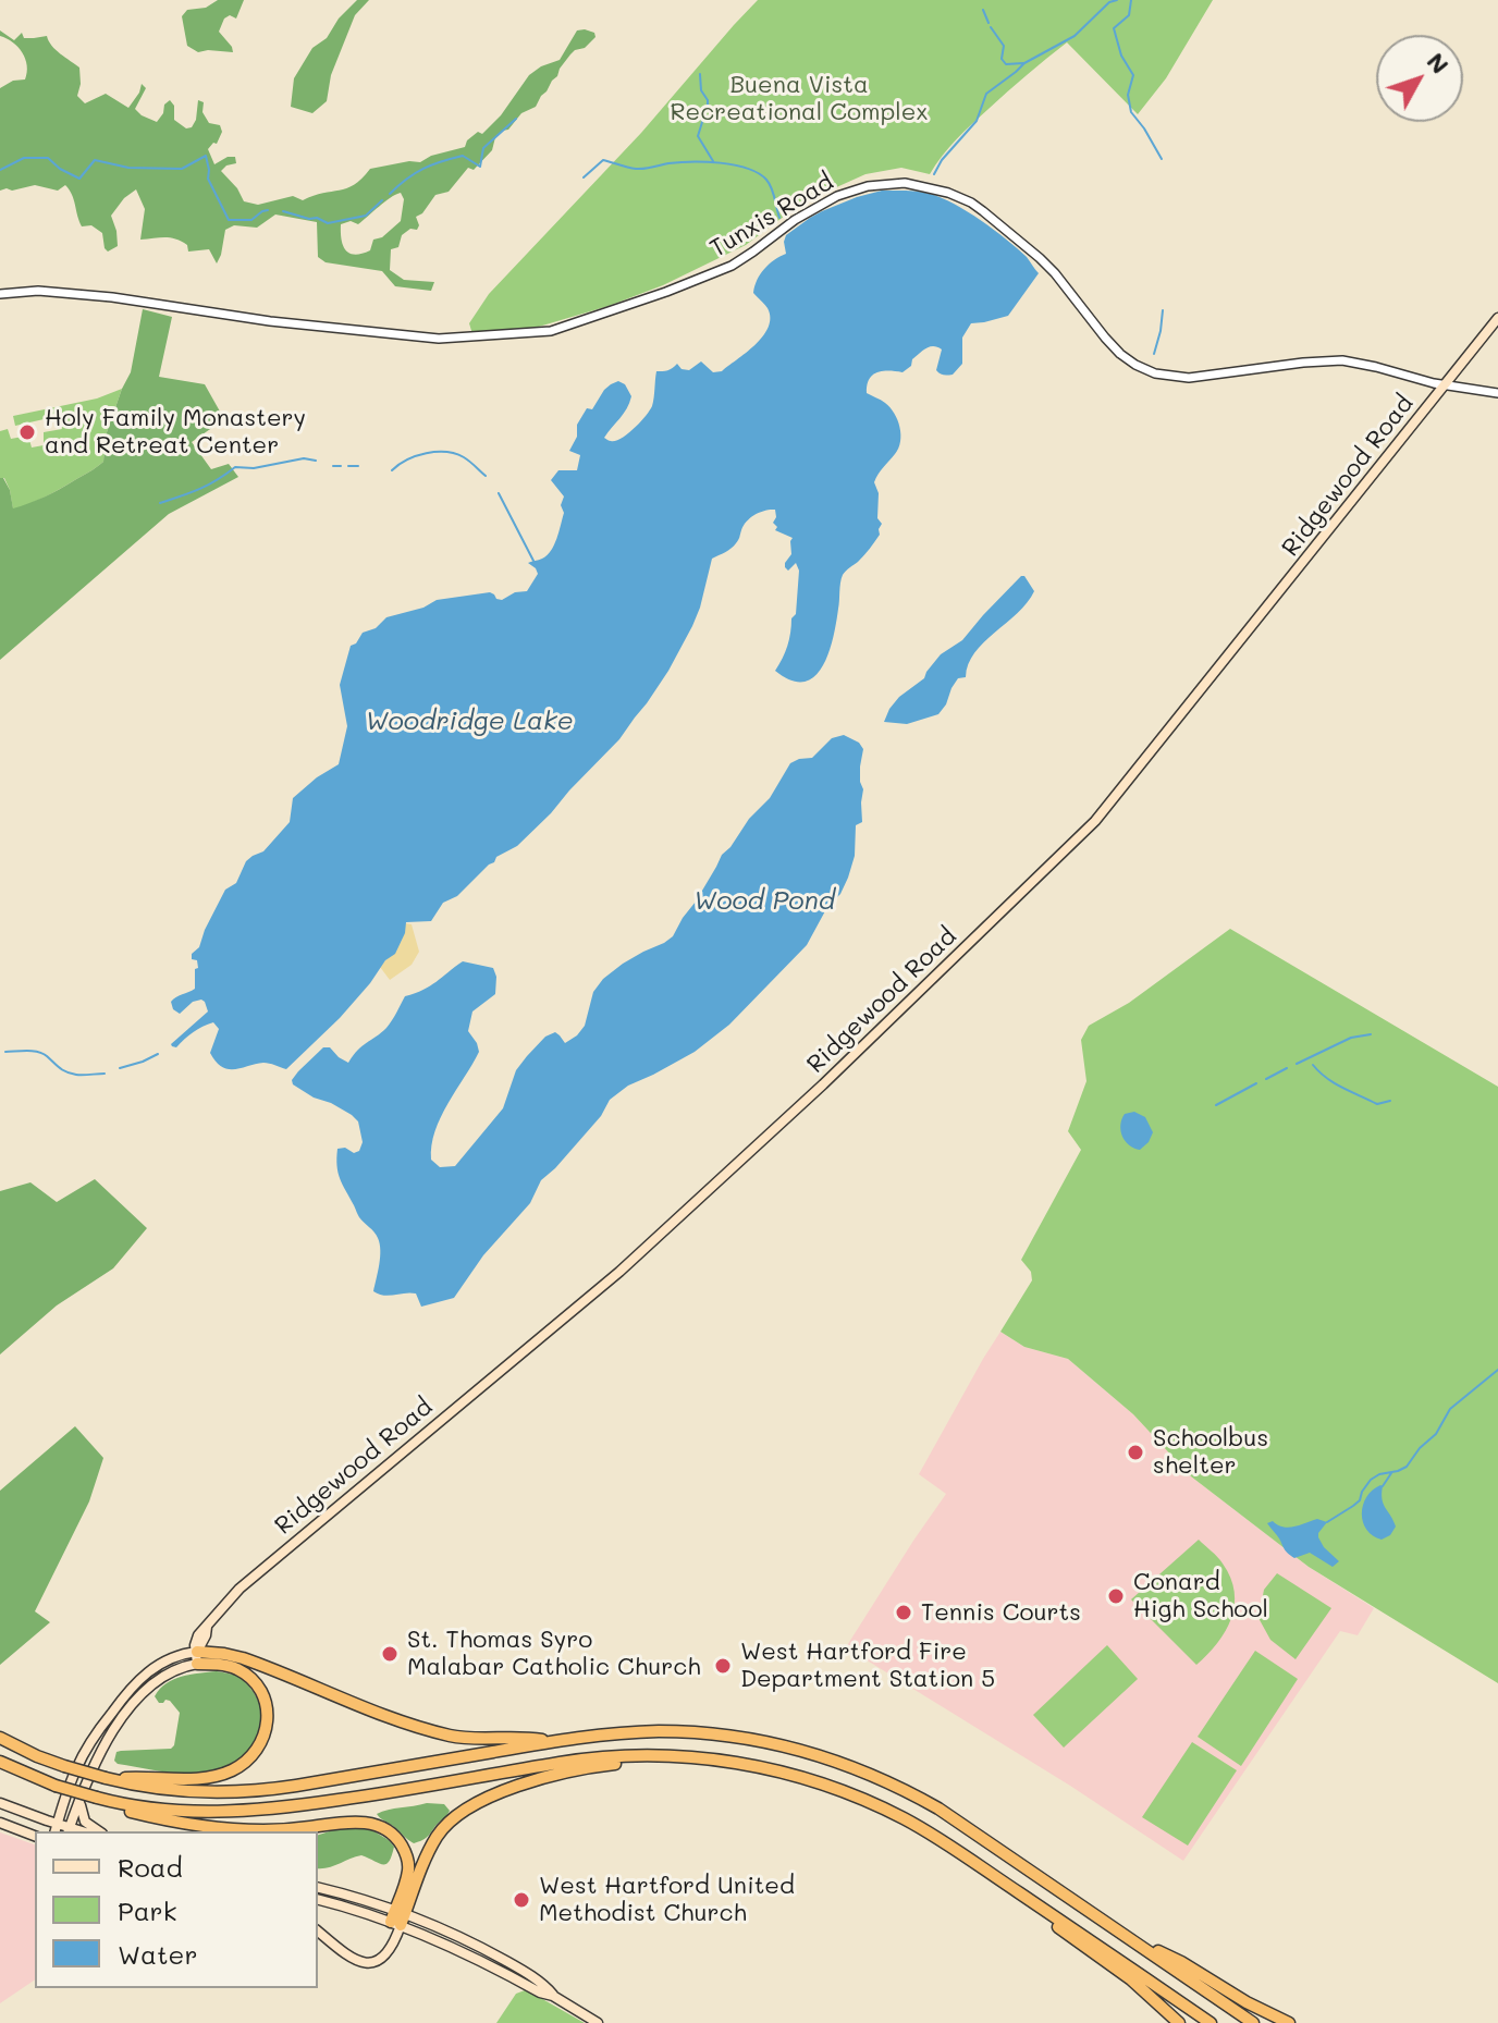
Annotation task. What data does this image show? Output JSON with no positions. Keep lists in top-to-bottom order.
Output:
{
  "streets": {
    "main road": ["Ridgewood Road"],
    "street": ["Tunxis Road"]
  },
  "crossings": [
    ["Tunxis Road", "Ridgewood Road"]
  ],
  "water": ["Woodridge Lake", "Wood Pond"],
  "parks": ["Buena Vista Recreational Complex"],
  "places": [
    "Holy Family Monastery and Retreat Center",
    "Schoolbus shelter",
    "Conard High School",
    "Tennis Courts",
    "St. Thomas Syro Malabar Catholic Church",
    "West Hartford Fire Department Station 5",
    "West Hartford United Methodist Church"
  ],
  "legend": ["Road", "Park", "Water"],
  "north": "top right"
}
